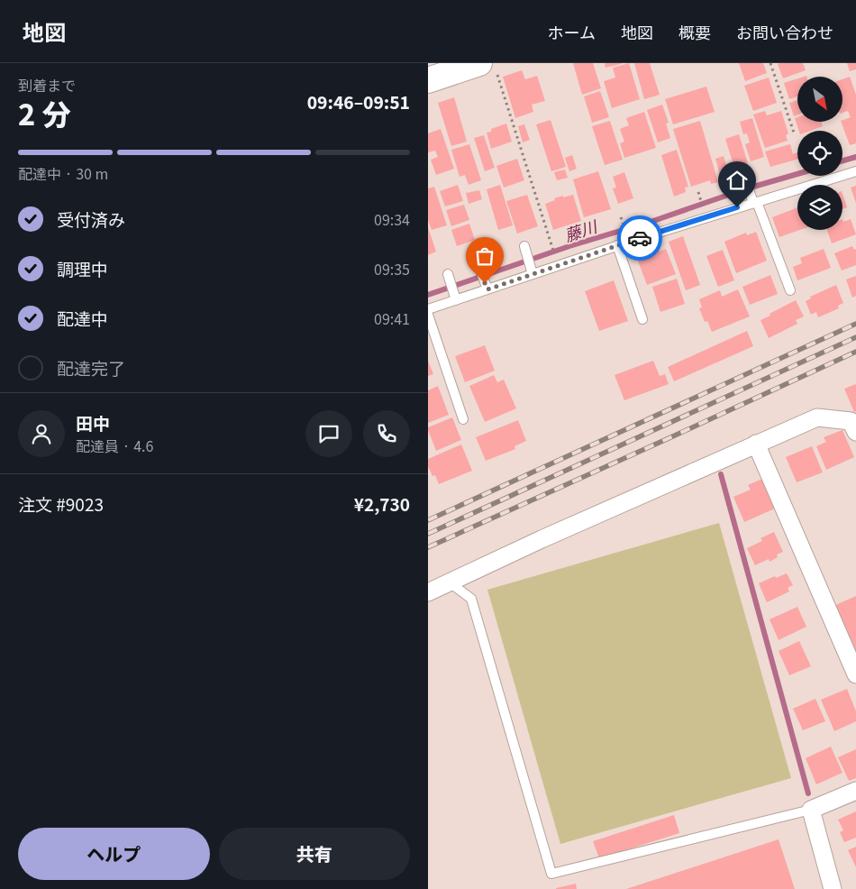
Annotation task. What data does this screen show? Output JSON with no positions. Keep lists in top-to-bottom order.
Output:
{
  "water": ["藤川"],
  "north": "bottom right",
  "page": {
    "header": "地図",
    "nav": [
      "ホーム",
      "地図",
      "概要",
      "お問い合わせ"
    ],
    "heading": ["2 分", "到着まで", "09:46–09:51"],
    "panel": [
      "田中",
      "配達員 · 4.6",
      "注文 #9023",
      "¥2,730"
    ],
    "bar": "配達中 · 30 m",
    "list": [
      ["受付済み", "09:34"],
      ["調理中", "09:35"],
      ["配達中", "09:41"],
      "配達完了"
    ],
    "buttons": ["ヘルプ", "共有"]
  }
}
